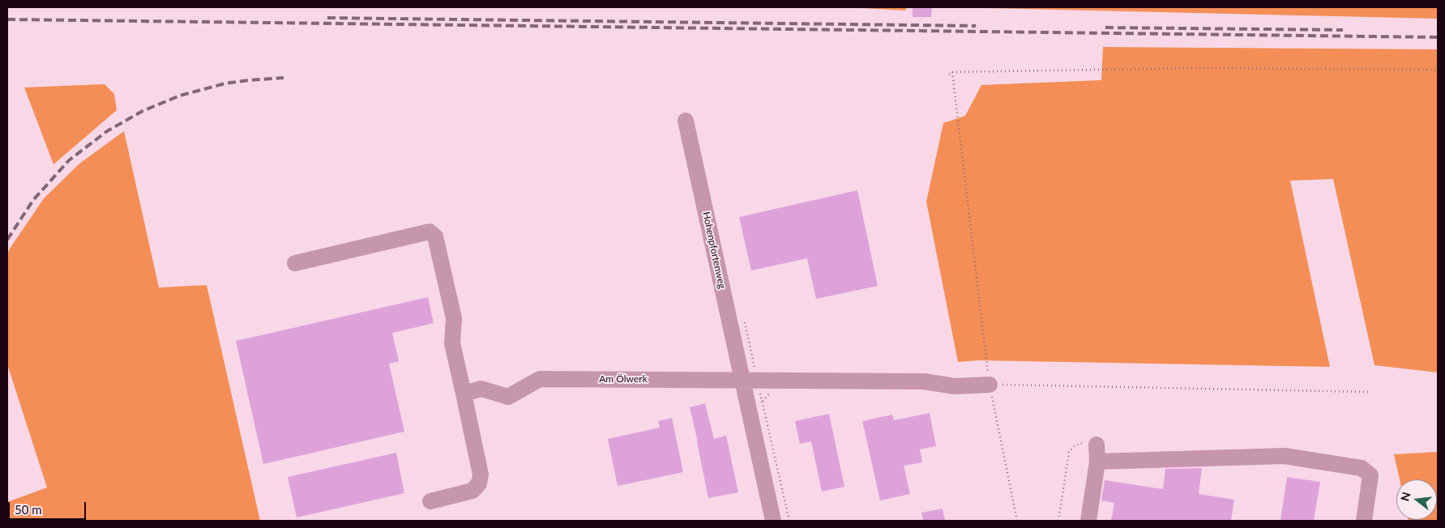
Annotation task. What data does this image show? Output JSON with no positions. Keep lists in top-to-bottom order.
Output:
{
  "streets": {
    "street": ["Hohenpfortenweg", "Am Ölwerk"]
  },
  "crossings": [
    ["Hohenpfortenweg", "Am Ölwerk"]
  ],
  "scale_bar": "50 m",
  "north": "left"
}
